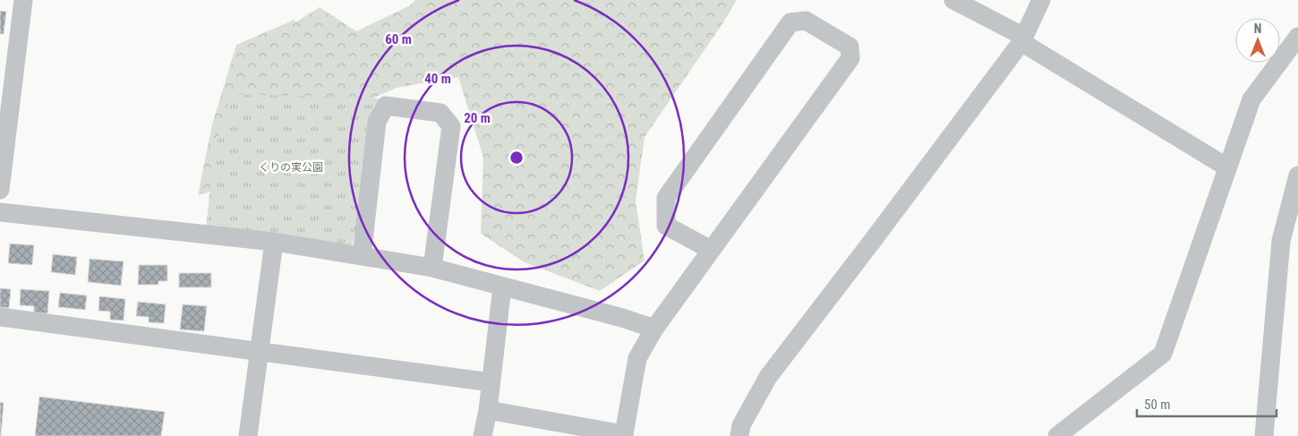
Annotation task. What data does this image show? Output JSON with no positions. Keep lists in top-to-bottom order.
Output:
{
  "parks": ["くりの実公園"],
  "scale_bar": "50 m",
  "north": "top",
  "rings": ["60 m", "40 m", "20 m"]
}
